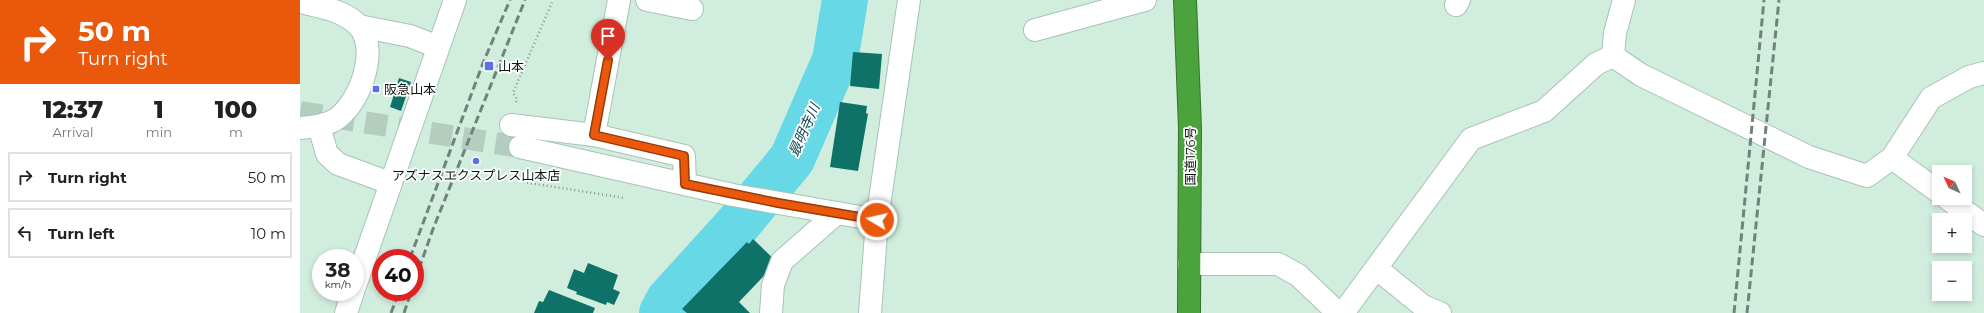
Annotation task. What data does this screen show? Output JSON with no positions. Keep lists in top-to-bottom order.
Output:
{
  "streets": {
    "highway": ["国道176号"]
  },
  "water": ["最明寺川"],
  "places": {
    "transit": ["山本", "阪急山本"],
    "other": ["アズナスエクスプレス山本店"]
  },
  "north": "top left",
  "page": {
    "turn": ["50 m", "Turn right"],
    "eta": [
      "12:37",
      "Arrival",
      "1",
      "min",
      "100",
      "m"
    ],
    "list": [
      {
        "name": "Turn right",
        "value": "50 m"
      },
      {
        "name": "Turn left",
        "value": "10 m"
      }
    ],
    "map_buttons": ["+", "−"],
    "speed": "38 km/h",
    "limit": "40"
  }
}
